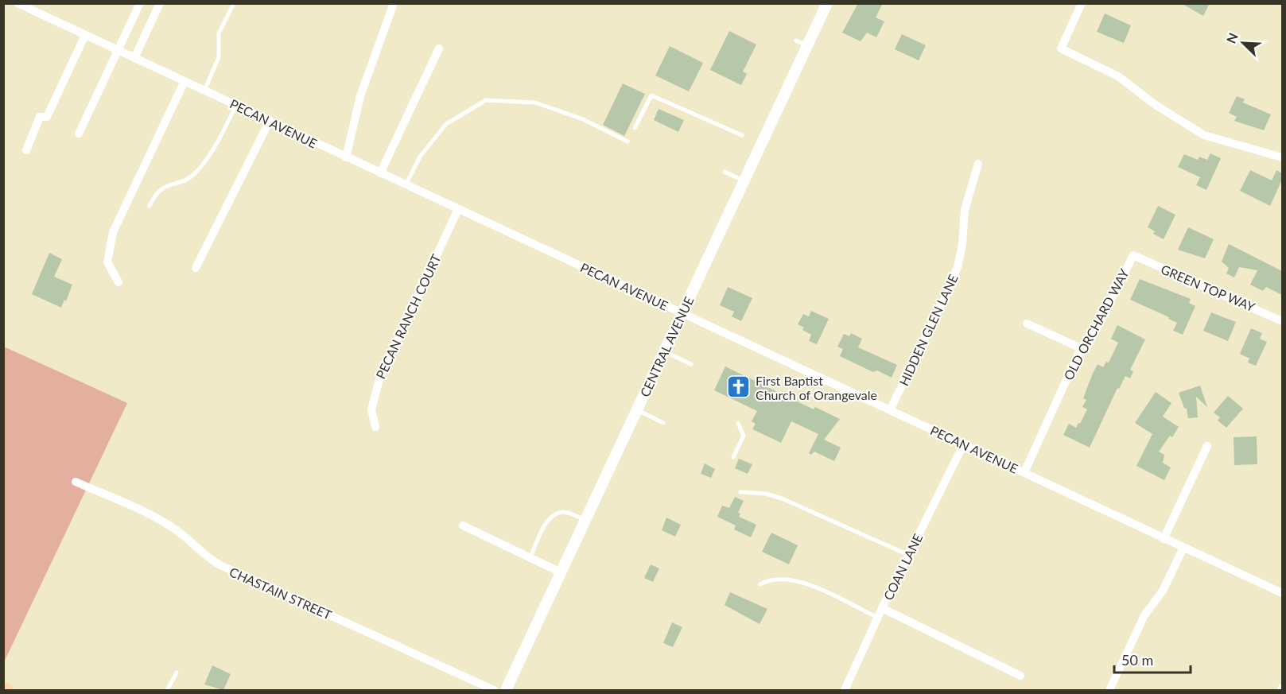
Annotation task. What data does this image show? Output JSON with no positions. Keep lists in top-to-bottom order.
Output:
{
  "streets": {
    "street": [
      "PECAN AVENUE",
      "GREEN TOP WAY",
      "PECAN RANCH COURT",
      "OLD ORCHARD WAY",
      "HIDDEN GLEN LANE",
      "CENTRAL AVENUE",
      "COAN LANE",
      "CHASTAIN STREET"
    ]
  },
  "crossings": [
    ["PECAN AVENUE", "PECAN RANCH COURT"],
    ["PECAN AVENUE", "OLD ORCHARD WAY"],
    ["PECAN AVENUE", "HIDDEN GLEN LANE"],
    ["PECAN AVENUE", "CENTRAL AVENUE"],
    ["PECAN AVENUE", "COAN LANE"],
    ["GREEN TOP WAY", "OLD ORCHARD WAY"]
  ],
  "places": {
    "church": ["First Baptist Church of Orangevale"]
  },
  "scale_bar": "50 m",
  "north": "top left"
}
